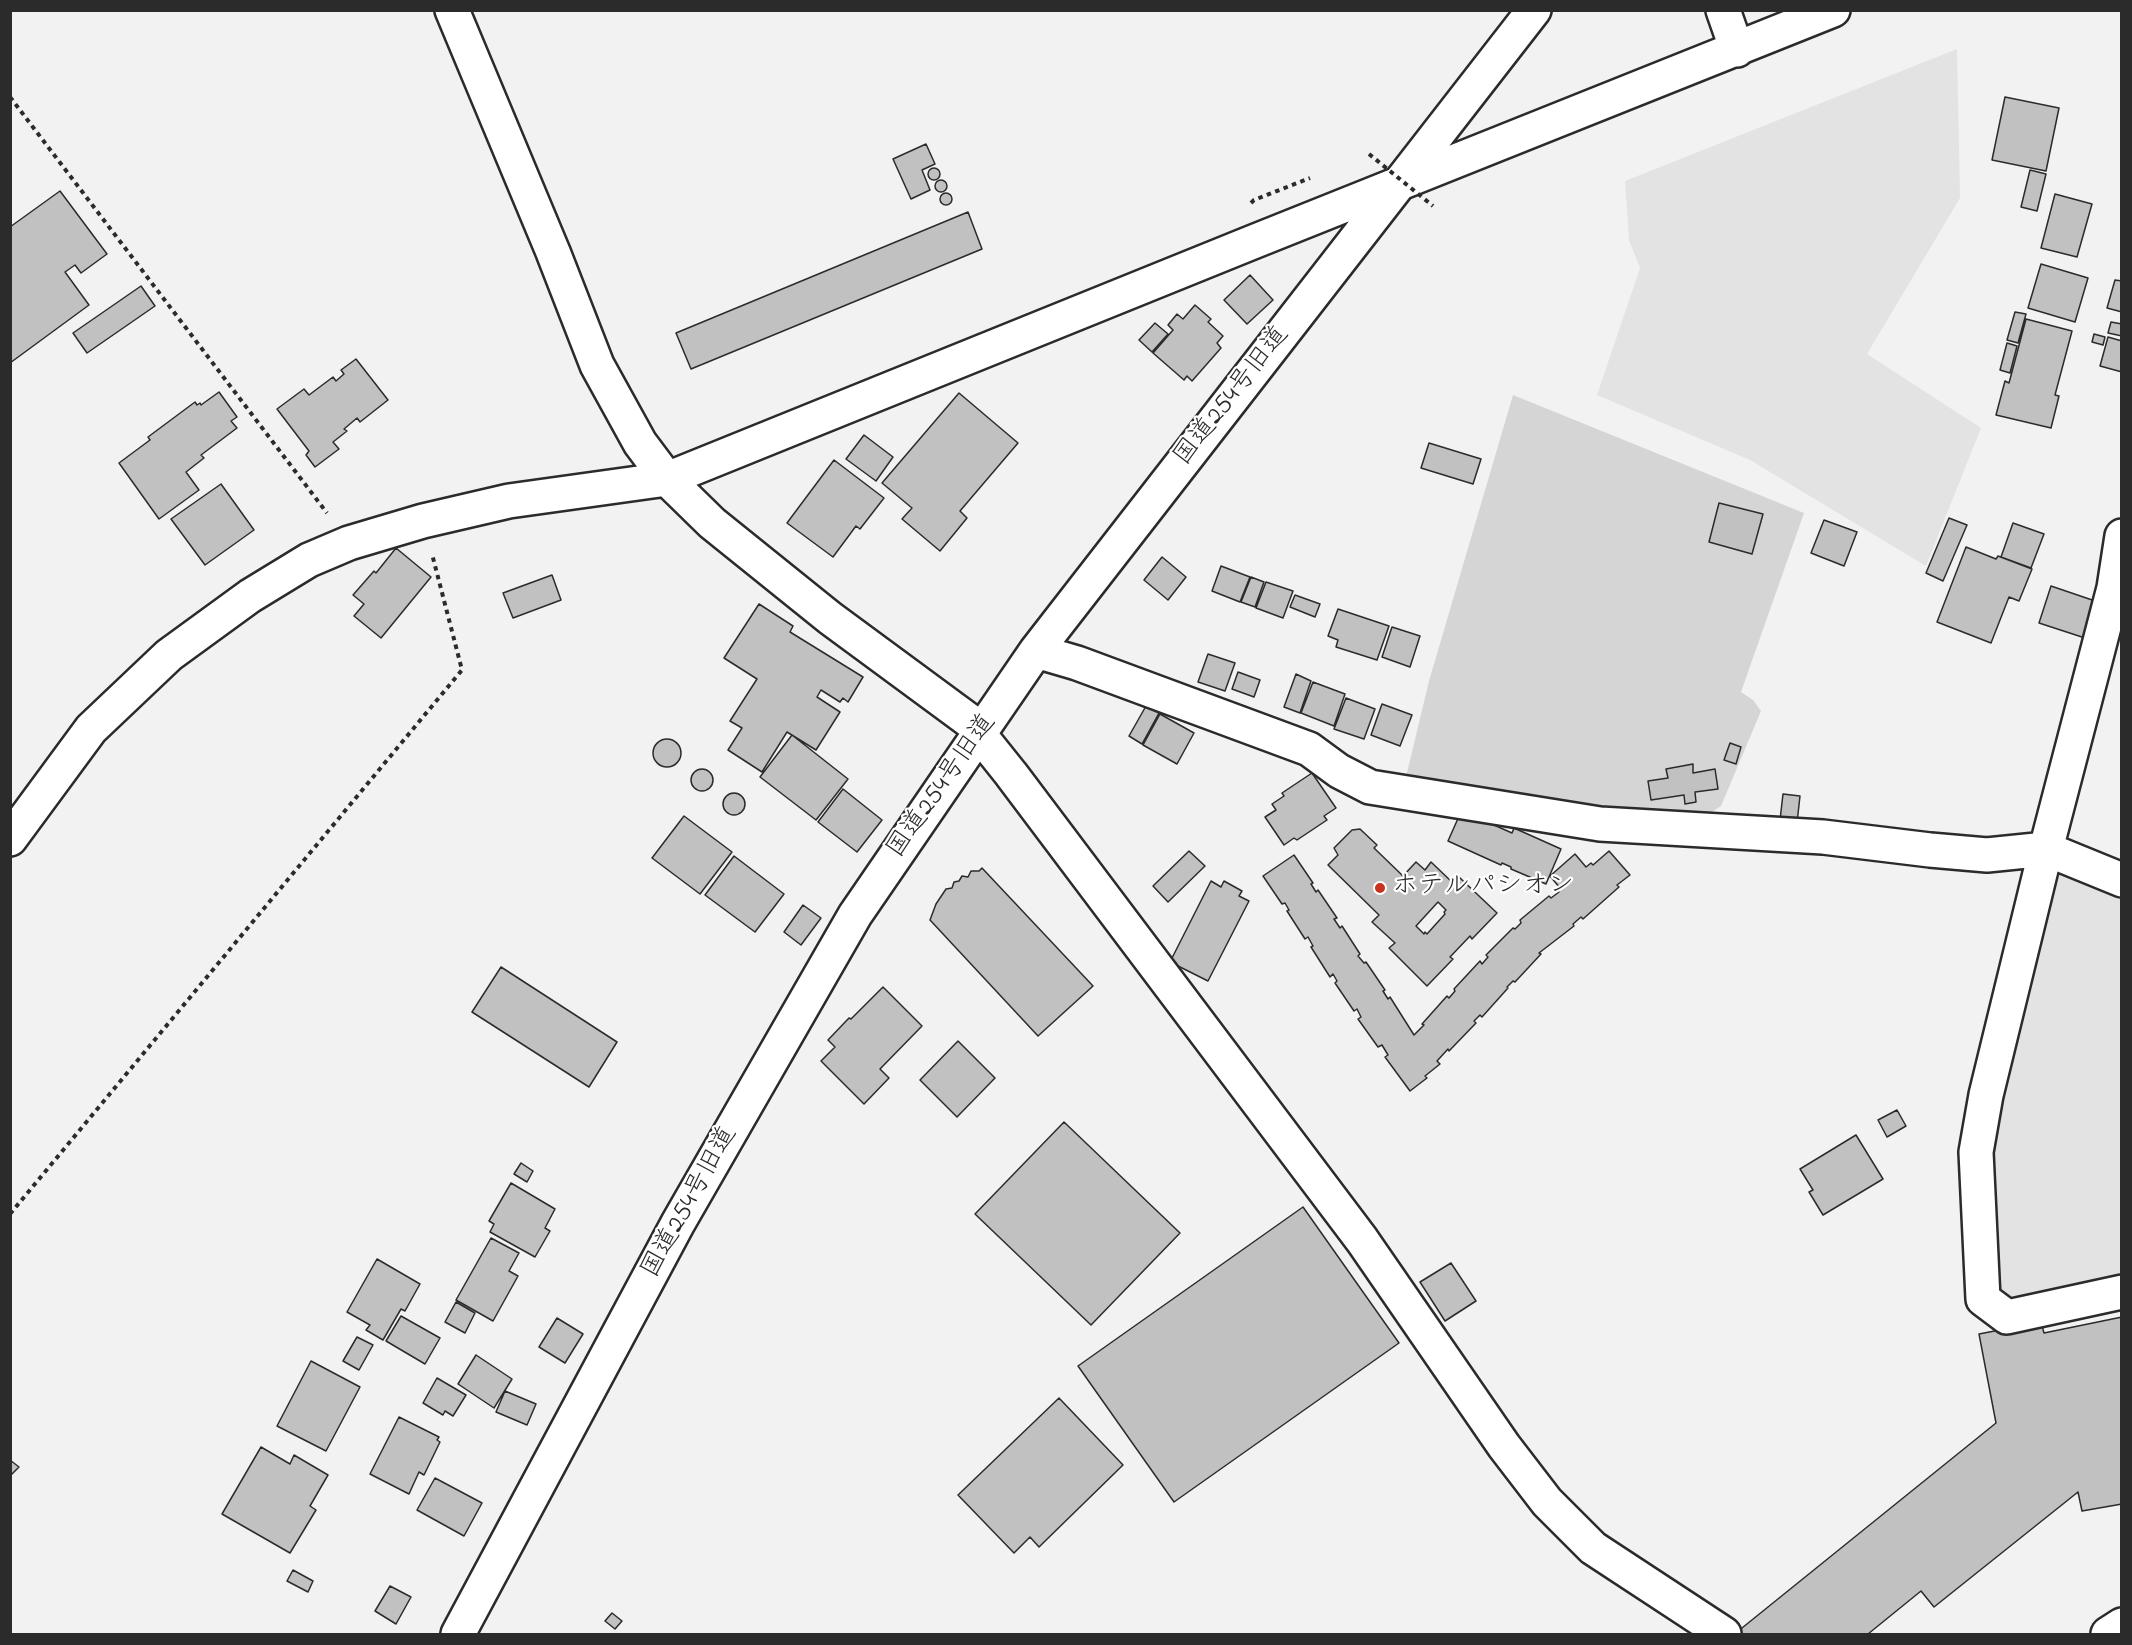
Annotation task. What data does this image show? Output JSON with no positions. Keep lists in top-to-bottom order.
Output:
{
  "streets": {
    "street": ["国道254号旧道"]
  },
  "places": ["ホテルパシオン"]
}
